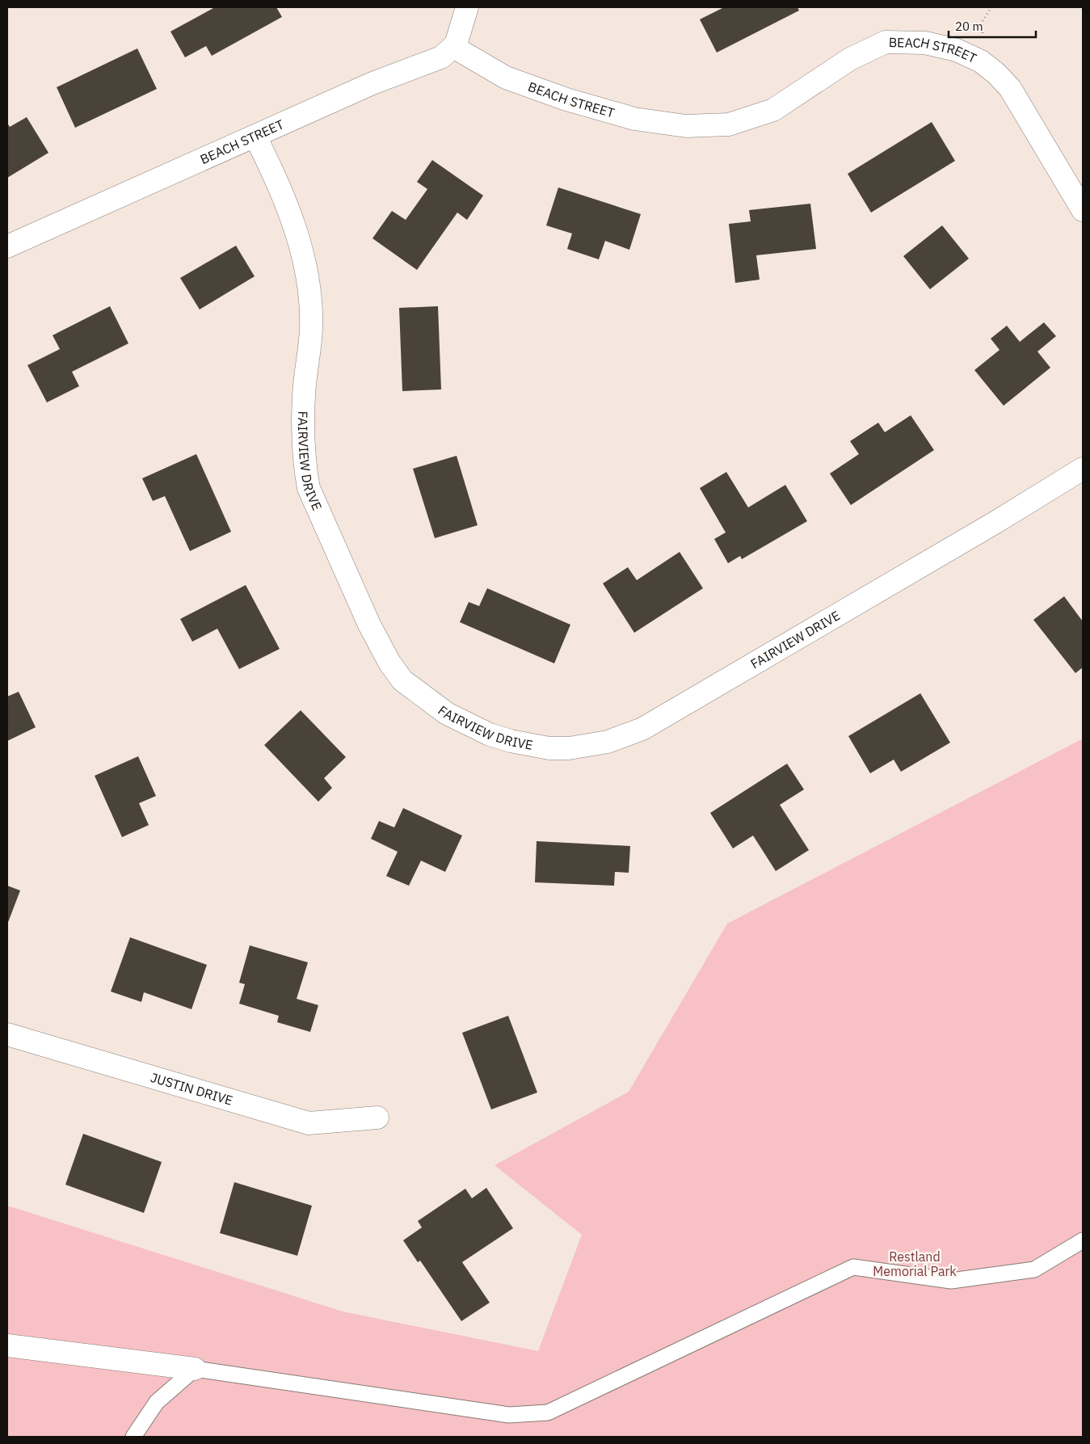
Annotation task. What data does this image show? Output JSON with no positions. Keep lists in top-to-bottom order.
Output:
{
  "streets": {
    "street": ["BEACH STREET", "FAIRVIEW DRIVE", "JUSTIN DRIVE"]
  },
  "crossings": [
    ["BEACH STREET", "FAIRVIEW DRIVE"]
  ],
  "parks": ["Restland Memorial Park"],
  "scale_bar": "20 m"
}
